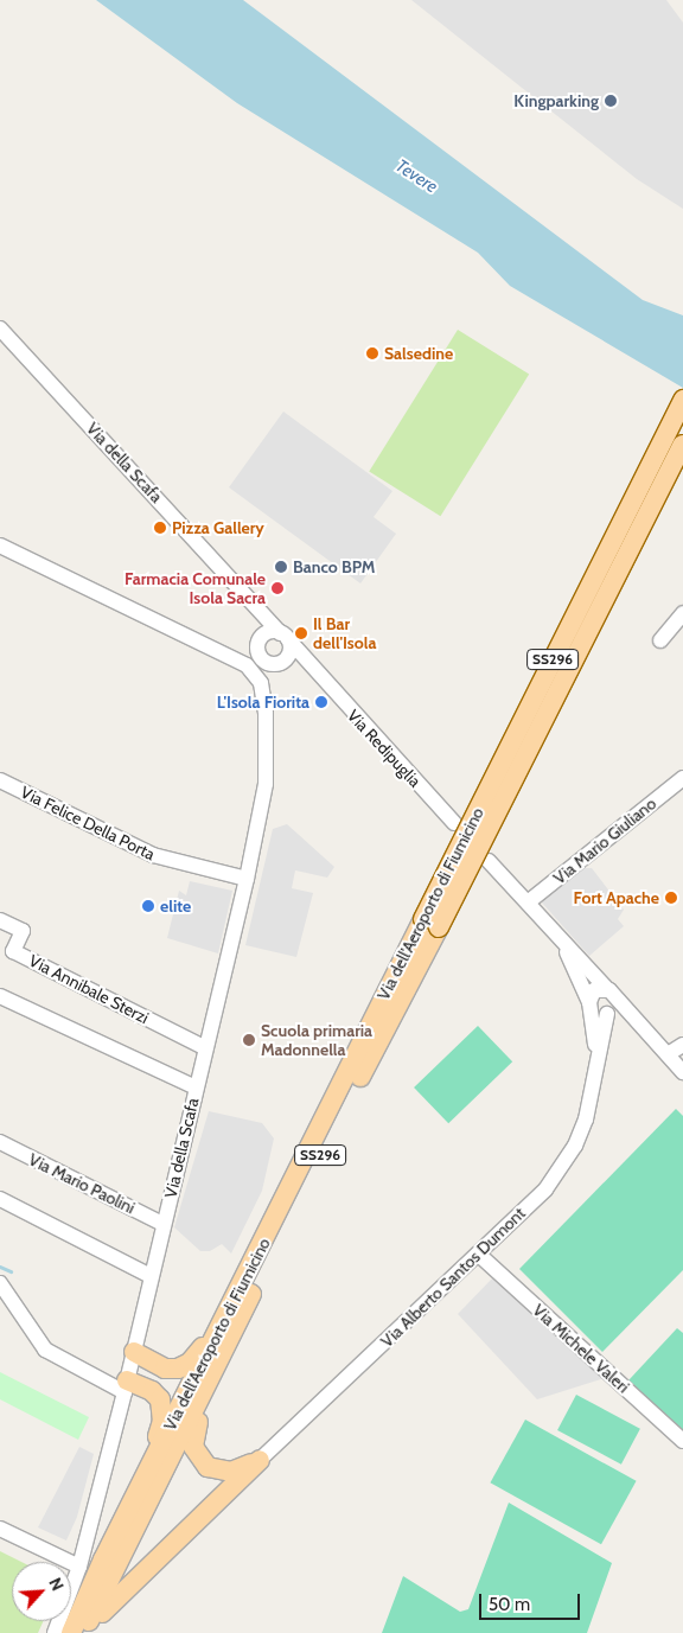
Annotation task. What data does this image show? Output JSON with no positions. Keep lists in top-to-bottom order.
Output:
{
  "streets": {
    "main road": ["SS296", "Via dell'Aeroporto di Fiumicino"],
    "street": [
      "Via della Scafa",
      "Via Redipuglia",
      "Via Felice Della Porta",
      "Via Mario Giuliano",
      "Via Annibale Sterzi",
      "Via Mario Paolini",
      "Via Alberto Santos Dumont",
      "Via Michele Valeri"
    ]
  },
  "crossings": [
    ["Via della Scafa", "Via Redipuglia"],
    ["Via della Scafa", "Via Felice Della Porta"],
    ["Via della Scafa", "Via Annibale Sterzi"],
    ["Via della Scafa", "Via Mario Paolini"],
    ["Via Alberto Santos Dumont", "Via Michele Valeri"]
  ],
  "water": ["Tevere"],
  "places": [
    "Kingparking",
    "Salsedine",
    "Pizza Gallery",
    "Banco BPM",
    "Farmacia Comunale Isola Sacra",
    "Il Bar dell'Isola",
    "L'Isola Fiorita",
    "Fort Apache",
    "elite",
    "Scuola primaria Madonnella"
  ],
  "scale_bar": "50 m",
  "north": "top right"
}
